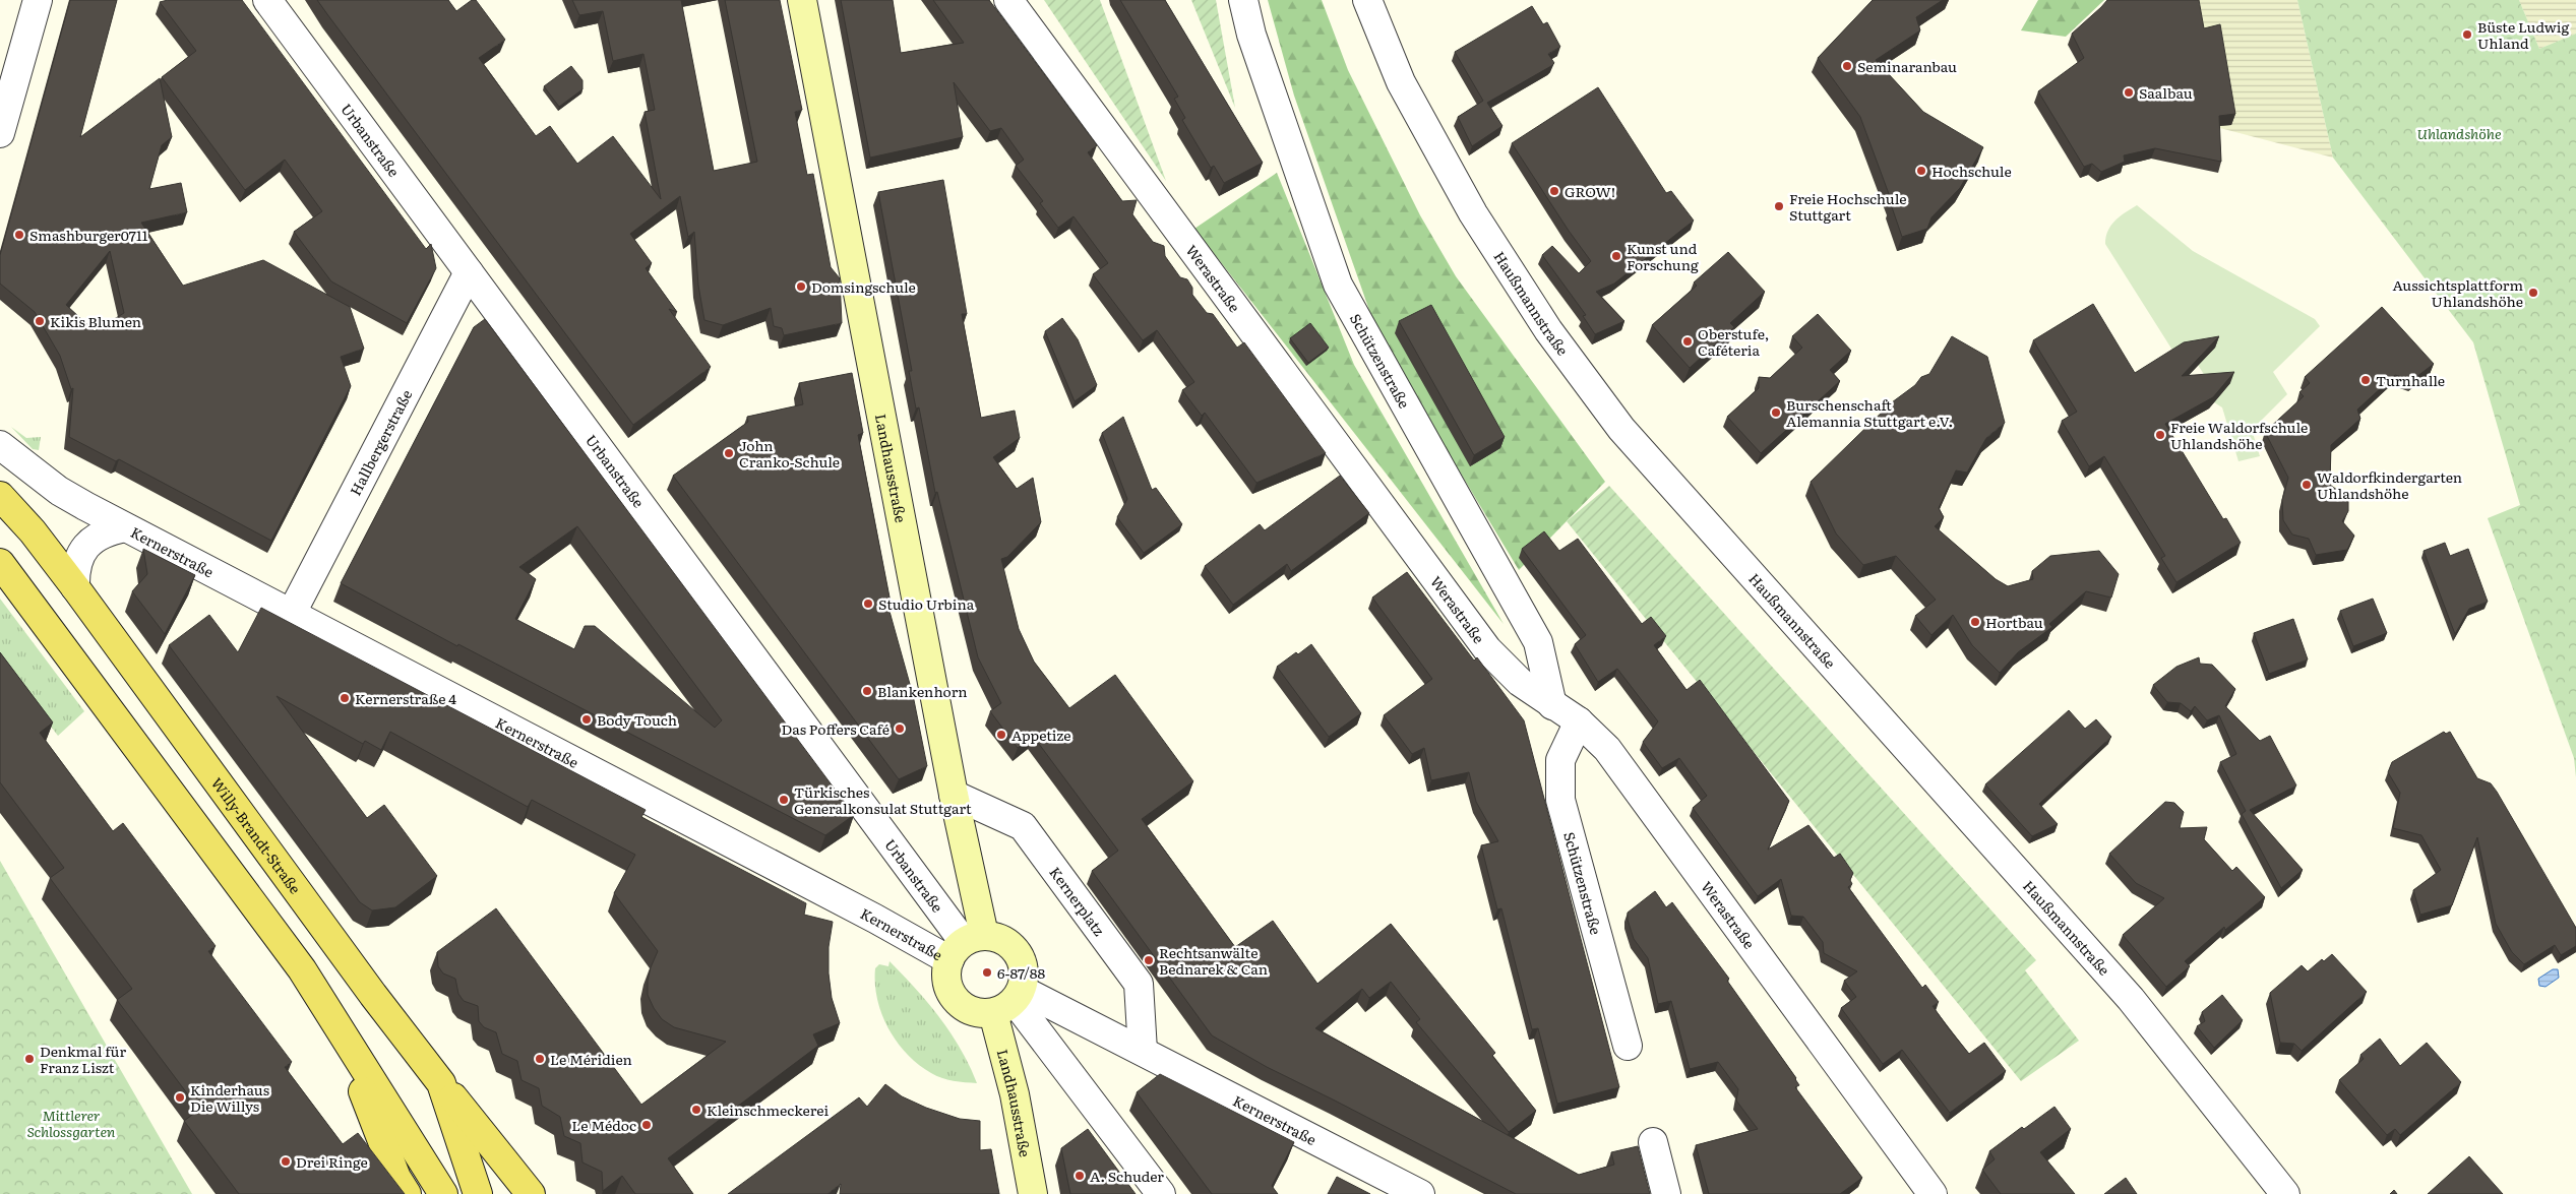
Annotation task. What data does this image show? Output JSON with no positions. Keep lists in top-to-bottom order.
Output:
{
  "streets": {
    "main road": ["Willy-Brandt-Straße"],
    "street": [
      "Urbanstraße",
      "Werastraße",
      "Haußmannstraße",
      "Schützenstraße",
      "Hallbergerstraße",
      "Landhausstraße",
      "Kernerstraße",
      "Kernerplatz"
    ]
  },
  "crossings": [
    ["Urbanstraße", "Hallbergerstraße"],
    ["Urbanstraße", "Landhausstraße"],
    ["Urbanstraße", "Kernerstraße"],
    ["Werastraße", "Schützenstraße"],
    ["Hallbergerstraße", "Kernerstraße"],
    ["Landhausstraße", "Kernerstraße"],
    ["Landhausstraße", "Kernerplatz"],
    ["Kernerstraße", "Willy-Brandt-Straße"],
    ["Kernerstraße", "Kernerplatz"]
  ],
  "parks": ["Uhlandshöhe", "Mittlerer Schlossgarten"],
  "places": [
    "Büste Ludwig Uhland",
    "Seminaranbau",
    "Saalbau",
    "Hochschule",
    "GROW!",
    "Freie Hochschule Stuttgart",
    "Smashburger0711",
    "Kunst und Forschung",
    "Domsingschule",
    "Aussichtsplattform Uhlandshöhe",
    "Kikis Blumen",
    "Oberstufe, Caféteria",
    "Turnhalle",
    "Burschenschaft Alemannia Stuttgart e.V.",
    "Freie Waldorfschule Uhlandshöhe",
    "John Cranko-Schule",
    "Waldorfkindergarten Uhlandshöhe",
    "Studio Urbina",
    "Hortbau",
    "Blankenhorn",
    "Kernerstraße 4",
    "Body Touch",
    "Das Poffers Café",
    "Appetize",
    "Türkisches Generalkonsulat Stuttgart",
    "Rechtsanwälte Bednarek & Can",
    "6-87/88",
    "Denkmal für Franz Liszt",
    "Le Méridien",
    "Kinderhaus Die Willys",
    "Kleinschmeckerei",
    "Le Médoc",
    "Drei Ringe",
    "A. Schuder"
  ]
}
